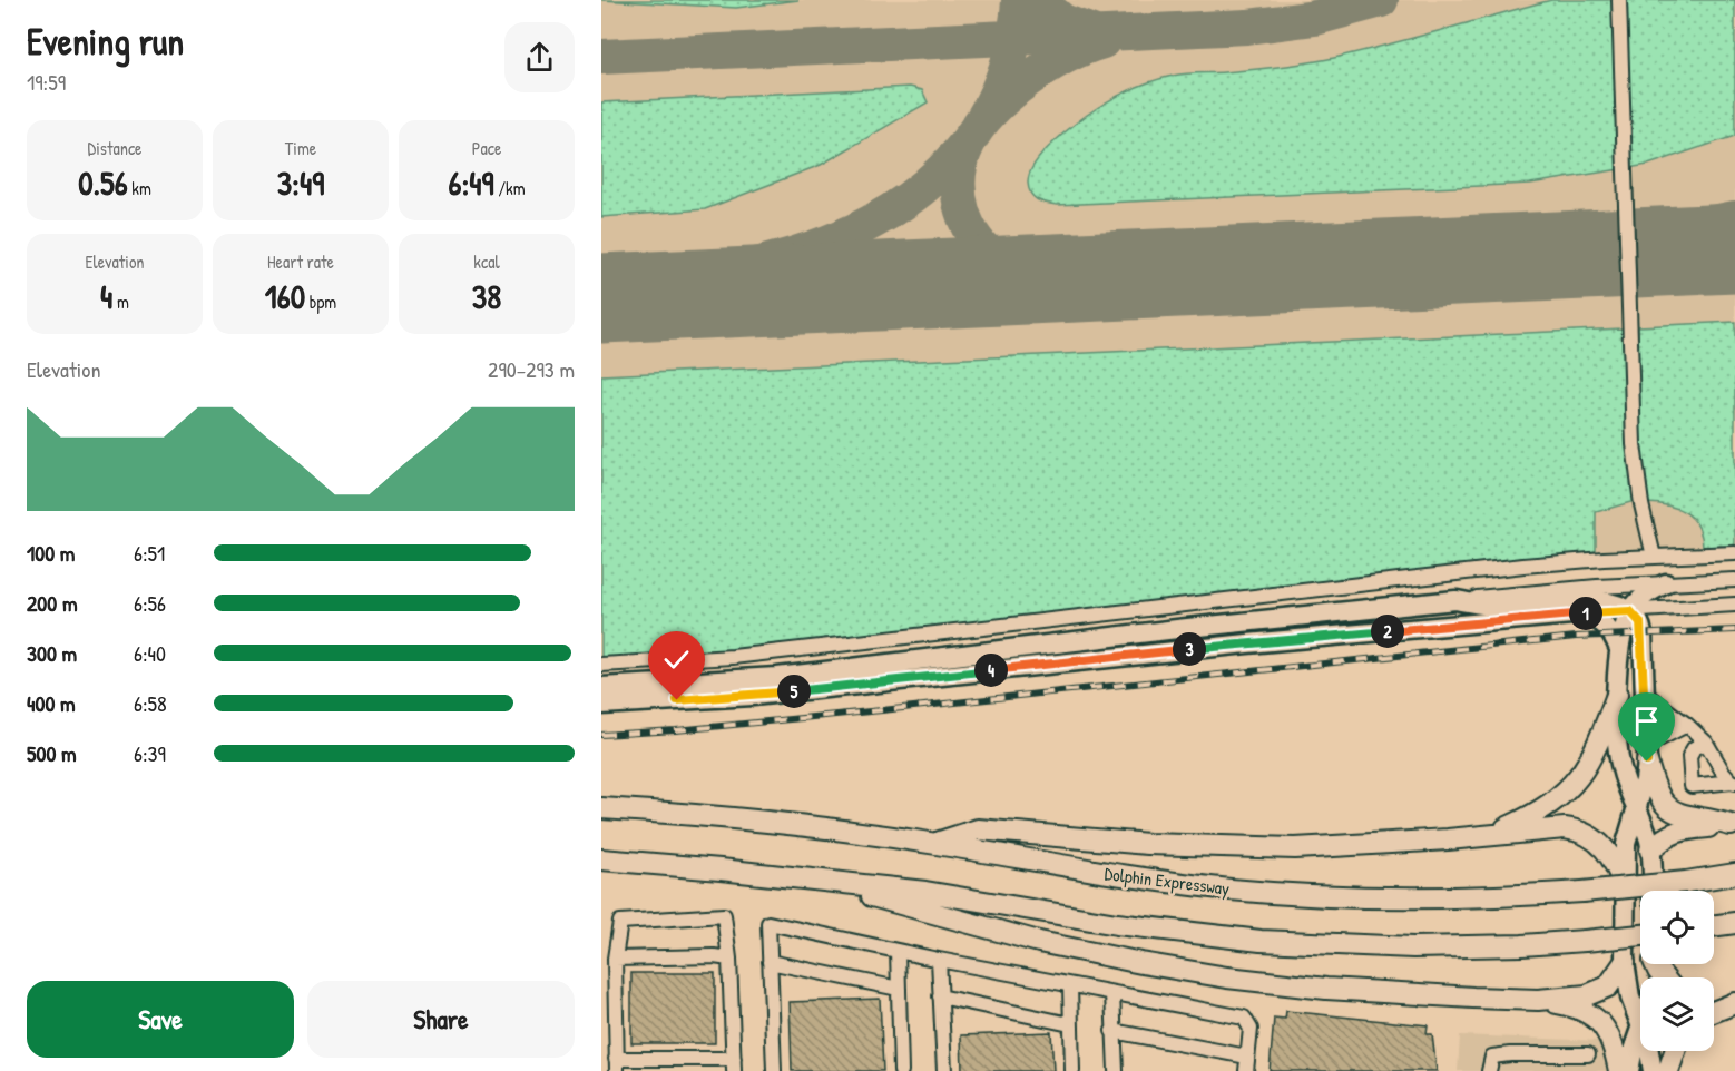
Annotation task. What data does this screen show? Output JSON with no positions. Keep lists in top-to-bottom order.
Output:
{
  "streets": {
    "highway": ["Dolphin Expressway"]
  },
  "page": {
    "heading": ["Evening run", "19:59"],
    "stats": [
      ["Distance", "0.56 km"],
      ["Time", "3:49"],
      ["Pace", "6:49 /km"],
      ["Elevation", "4 m"],
      ["Heart rate", "160 bpm"],
      ["kcal", "38"]
    ],
    "chart": ["Elevation", "290–293 m"],
    "list": [
      {
        "name": "100 m",
        "note": "6:51"
      },
      {
        "name": "200 m",
        "note": "6:56"
      },
      {
        "name": "300 m",
        "note": "6:40"
      },
      {
        "name": "400 m",
        "note": "6:58"
      },
      {
        "name": "500 m",
        "note": "6:39"
      }
    ],
    "pins": [
      "1",
      "2",
      "3",
      "4",
      "5"
    ],
    "buttons": ["Save", "Share"]
  }
}
